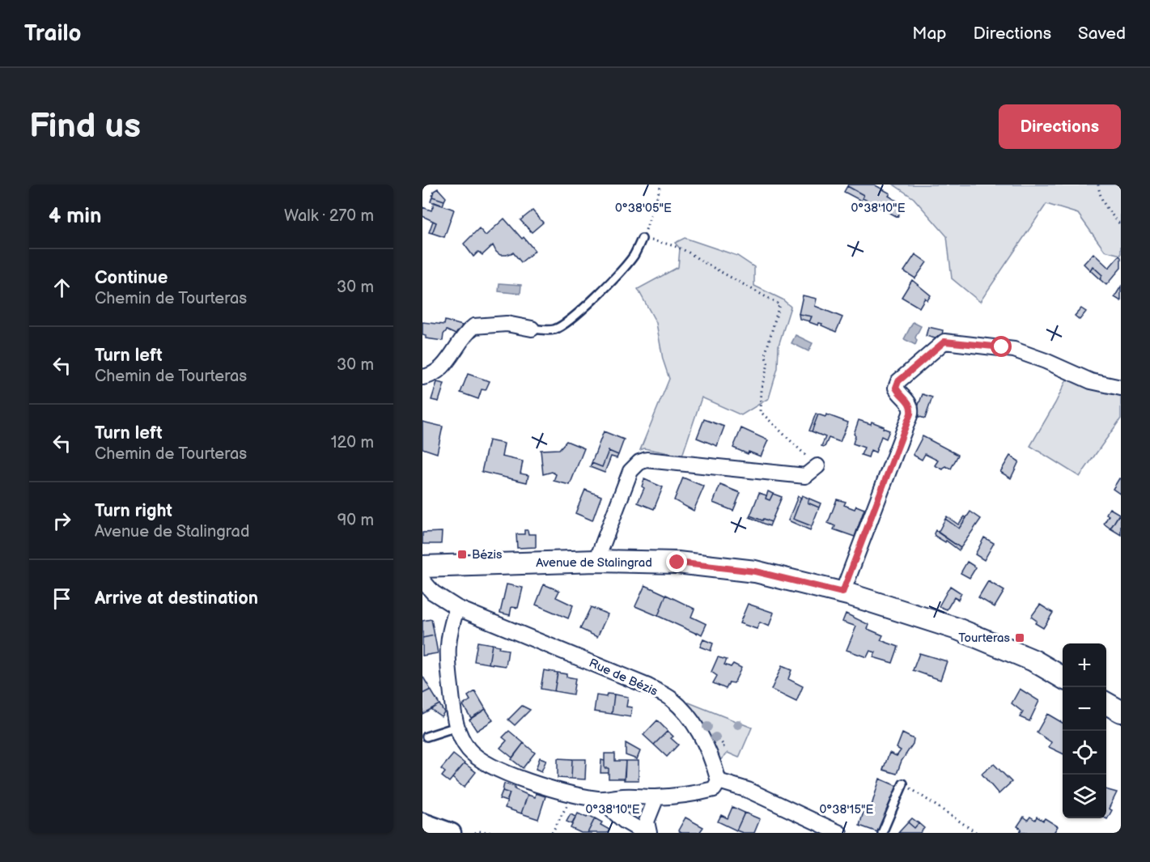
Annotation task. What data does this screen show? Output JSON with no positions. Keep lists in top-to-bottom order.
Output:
{
  "streets": {
    "main road": ["Avenue de Stalingrad"],
    "street": ["Rue de Bézis"]
  },
  "places": {
    "transit": ["Bézis", "Tourteras"]
  },
  "page": {
    "header": "Trailo",
    "nav": ["Map", "Directions", "Saved"],
    "buttons": "Directions",
    "title": "Find us",
    "heading": ["4 min", "Walk · 270 m"],
    "list": [
      ["Continue", "Chemin de Tourteras", "30 m"],
      ["Turn left", "Chemin de Tourteras", "30 m"],
      ["Turn left", "Chemin de Tourteras", "120 m"],
      ["Turn right", "Avenue de Stalingrad", "90 m"],
      "Arrive at destination"
    ],
    "map_buttons": ["+", "−"]
  },
  "coordinates": ["0°38'05\"E", "0°38'10\"E", "0°38'15\"E"]
}
